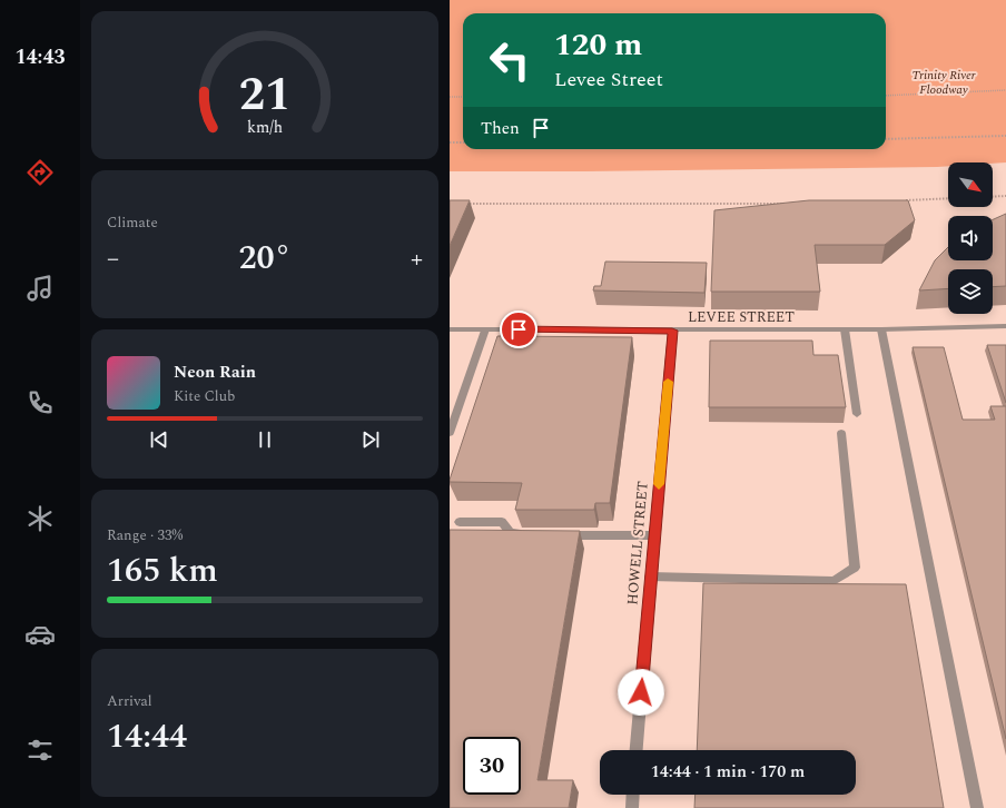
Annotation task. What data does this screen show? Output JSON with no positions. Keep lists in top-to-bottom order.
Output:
{
  "streets": {
    "street": ["LEVEE STREET", "HOWELL STREET"]
  },
  "crossings": [
    ["LEVEE STREET", "HOWELL STREET"]
  ],
  "parks": ["Trinity River Floodway"],
  "north": "bottom right",
  "page": {
    "tabs": "14:43",
    "turn": ["120 m", "Levee Street"],
    "then": "Then",
    "tile": [
      "Climate",
      ["Range · 33%", "165 km"],
      ["Arrival", "14:44"]
    ],
    "heat": ["−", "20°", "+"],
    "song": ["Neon Rain", "Kite Club"],
    "limit": "30",
    "trip": "14:44 · 1 min · 170 m",
    "gauge": ["21", "km/h"]
  }
}
